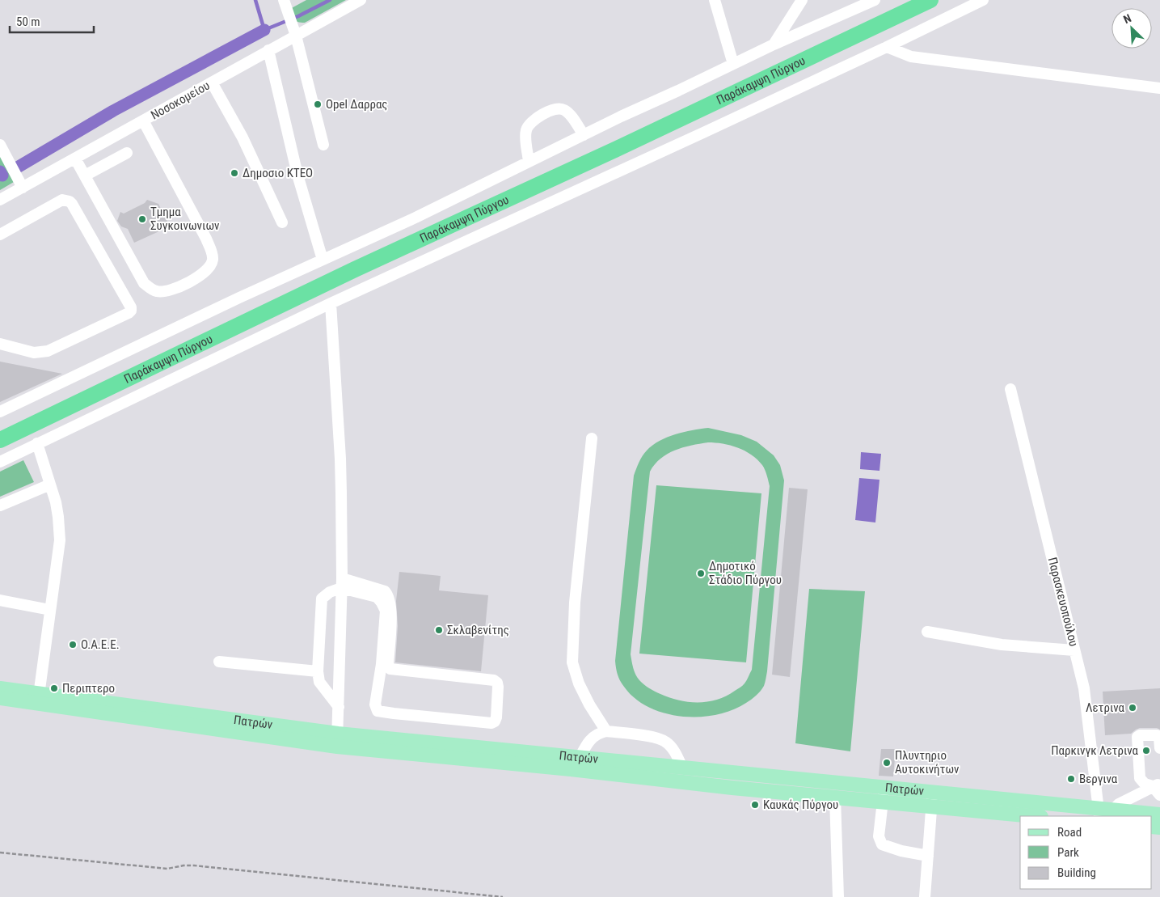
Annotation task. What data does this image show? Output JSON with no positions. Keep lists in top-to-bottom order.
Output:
{
  "streets": {
    "highway": ["Παράκαμψη Πύργου"],
    "main road": ["Πατρών"],
    "street": ["Νοσοκομείου", "Παρασκευοπούλου"]
  },
  "crossings": [
    ["Παρασκευοπούλου", "Πατρών"]
  ],
  "places": [
    "Opel Δαρρας",
    "Δημοσιο ΚΤΕΟ",
    "Τμημα Συγκοινωνιων",
    "Δημοτικό Στάδιο Πύργου",
    "Σκλαβενίτης",
    "Ο.Α.Ε.Ε.",
    "Περιπτερο",
    "Λετρινα",
    "Παρκινγκ Λετρινα",
    "Πλυντηριο Αυτοκινήτων",
    "Βεργινα",
    "Καυκάς Πύργου"
  ],
  "legend": ["Road", "Park", "Building"],
  "scale_bar": "50 m",
  "north": "top left"
}
